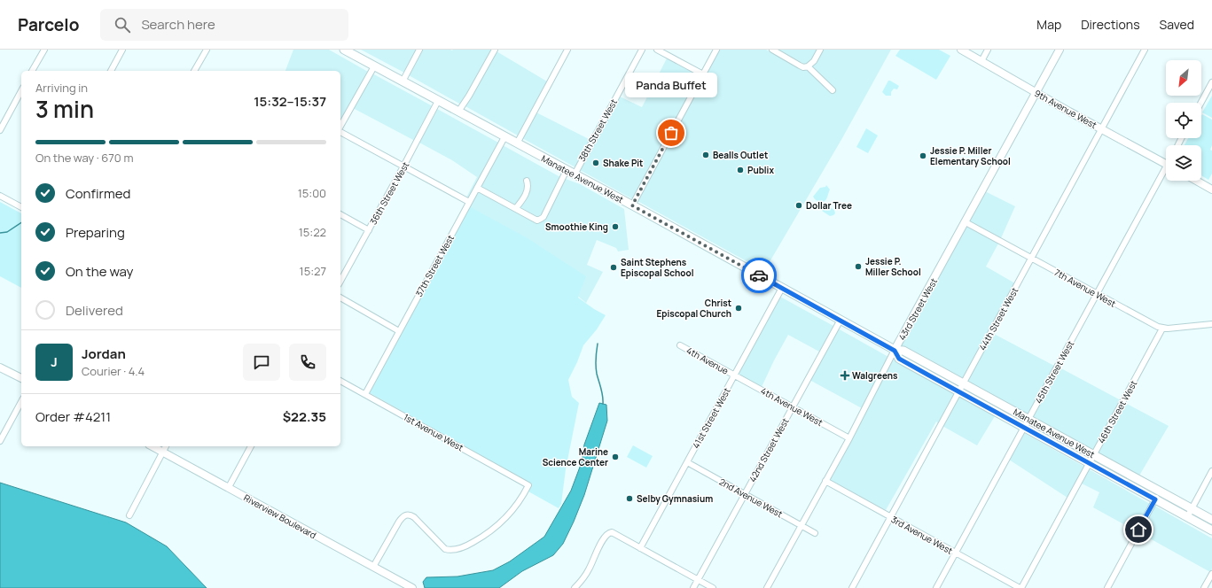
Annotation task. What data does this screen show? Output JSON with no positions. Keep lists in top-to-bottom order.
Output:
{
  "streets": {
    "main road": ["Manatee Avenue West"],
    "street": [
      "9th Avenue West",
      "38th Street West",
      "36th Street West",
      "37th Street West",
      "7th Avenue West",
      "43rd Street West",
      "44th Street West",
      "4th Avenue",
      "45th Street West",
      "4th Avenue West",
      "46th Street West",
      "41st Street West",
      "1st Avenue West",
      "42nd Street West",
      "2nd Avenue West",
      "Riverview Boulevard",
      "3rd Avenue West"
    ]
  },
  "crossings": [
    ["9th Avenue West", "43rd Street West"],
    ["9th Avenue West", "44th Street West"],
    ["38th Street West", "Manatee Avenue West"],
    ["Manatee Avenue West", "36th Street West"],
    ["Manatee Avenue West", "37th Street West"],
    ["Manatee Avenue West", "43rd Street West"],
    ["Manatee Avenue West", "44th Street West"],
    ["Manatee Avenue West", "45th Street West"],
    ["Manatee Avenue West", "46th Street West"],
    ["Manatee Avenue West", "41st Street West"],
    ["Manatee Avenue West", "42nd Street West"],
    ["37th Street West", "1st Avenue West"],
    ["7th Avenue West", "43rd Street West"],
    ["7th Avenue West", "44th Street West"],
    ["7th Avenue West", "45th Street West"],
    ["7th Avenue West", "46th Street West"],
    ["43rd Street West", "4th Avenue West"],
    ["43rd Street West", "2nd Avenue West"],
    ["43rd Street West", "3rd Avenue West"],
    ["44th Street West", "3rd Avenue West"],
    ["4th Avenue", "4th Avenue West"],
    ["4th Avenue", "41st Street West"],
    ["45th Street West", "3rd Avenue West"],
    ["4th Avenue West", "41st Street West"],
    ["4th Avenue West", "42nd Street West"],
    ["46th Street West", "3rd Avenue West"],
    ["41st Street West", "2nd Avenue West"],
    ["1st Avenue West", "Riverview Boulevard"],
    ["42nd Street West", "2nd Avenue West"]
  ],
  "places": {
    "other": [
      "Panda Buffet",
      "Bealls Outlet",
      "Jessie P. Miller Elementary School",
      "Shake Pit",
      "Publix",
      "Dollar Tree",
      "Smoothie King",
      "Jessie P. Miller School",
      "Saint Stephens Episcopal School",
      "Christ Episcopal Church",
      "Marine Science Center",
      "Selby Gymnasium"
    ],
    "health": ["Walgreens"]
  },
  "north": "bottom left",
  "page": {
    "header": "Parcelo",
    "search": "Search here",
    "nav": ["Map", "Directions", "Saved"],
    "heading": ["3 min", "Arriving in", "15:32–15:37"],
    "panel": [
      "Jordan",
      "Courier · 4.4",
      "Order #4211",
      "$22.35"
    ],
    "bubble": "Panda Buffet",
    "bar": "On the way · 670 m",
    "list": [
      ["Confirmed", "15:00"],
      ["Preparing", "15:22"],
      ["On the way", "15:27"],
      "Delivered"
    ],
    "round": "J"
  }
}
